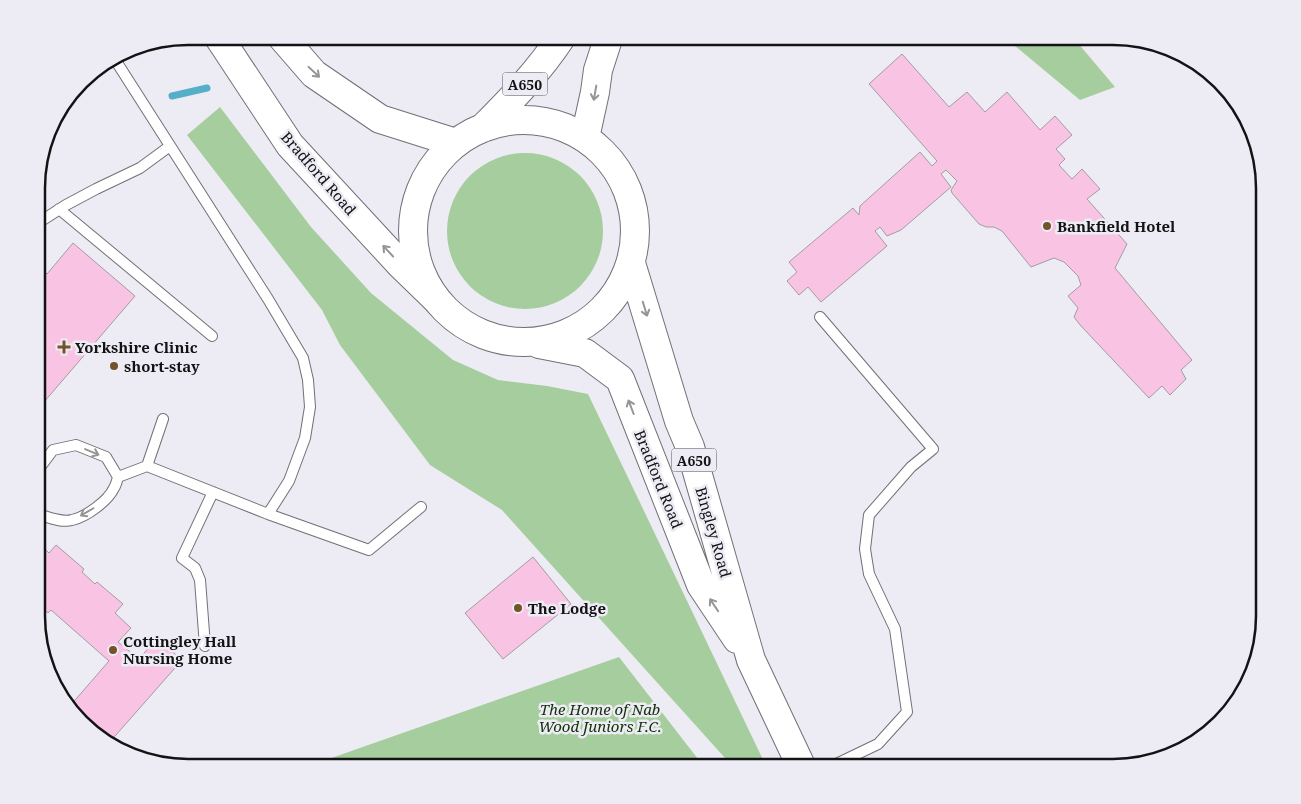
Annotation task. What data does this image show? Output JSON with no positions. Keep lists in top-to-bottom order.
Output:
{
  "streets": {
    "main road": ["A650", "Bradford Road", "Bingley Road"]
  },
  "crossings": [
    ["A650", "Bradford Road"],
    ["A650", "Bingley Road"],
    ["Bradford Road", "Bingley Road"]
  ],
  "one_way": ["Bradford Road", "Bingley Road"],
  "parks": ["The Home of Nab Wood Juniors F.C."],
  "places": {
    "other": [
      "Bankfield Hotel",
      "short-stay",
      "The Lodge",
      "Cottingley Hall Nursing Home"
    ],
    "health": ["Yorkshire Clinic"]
  }
}
